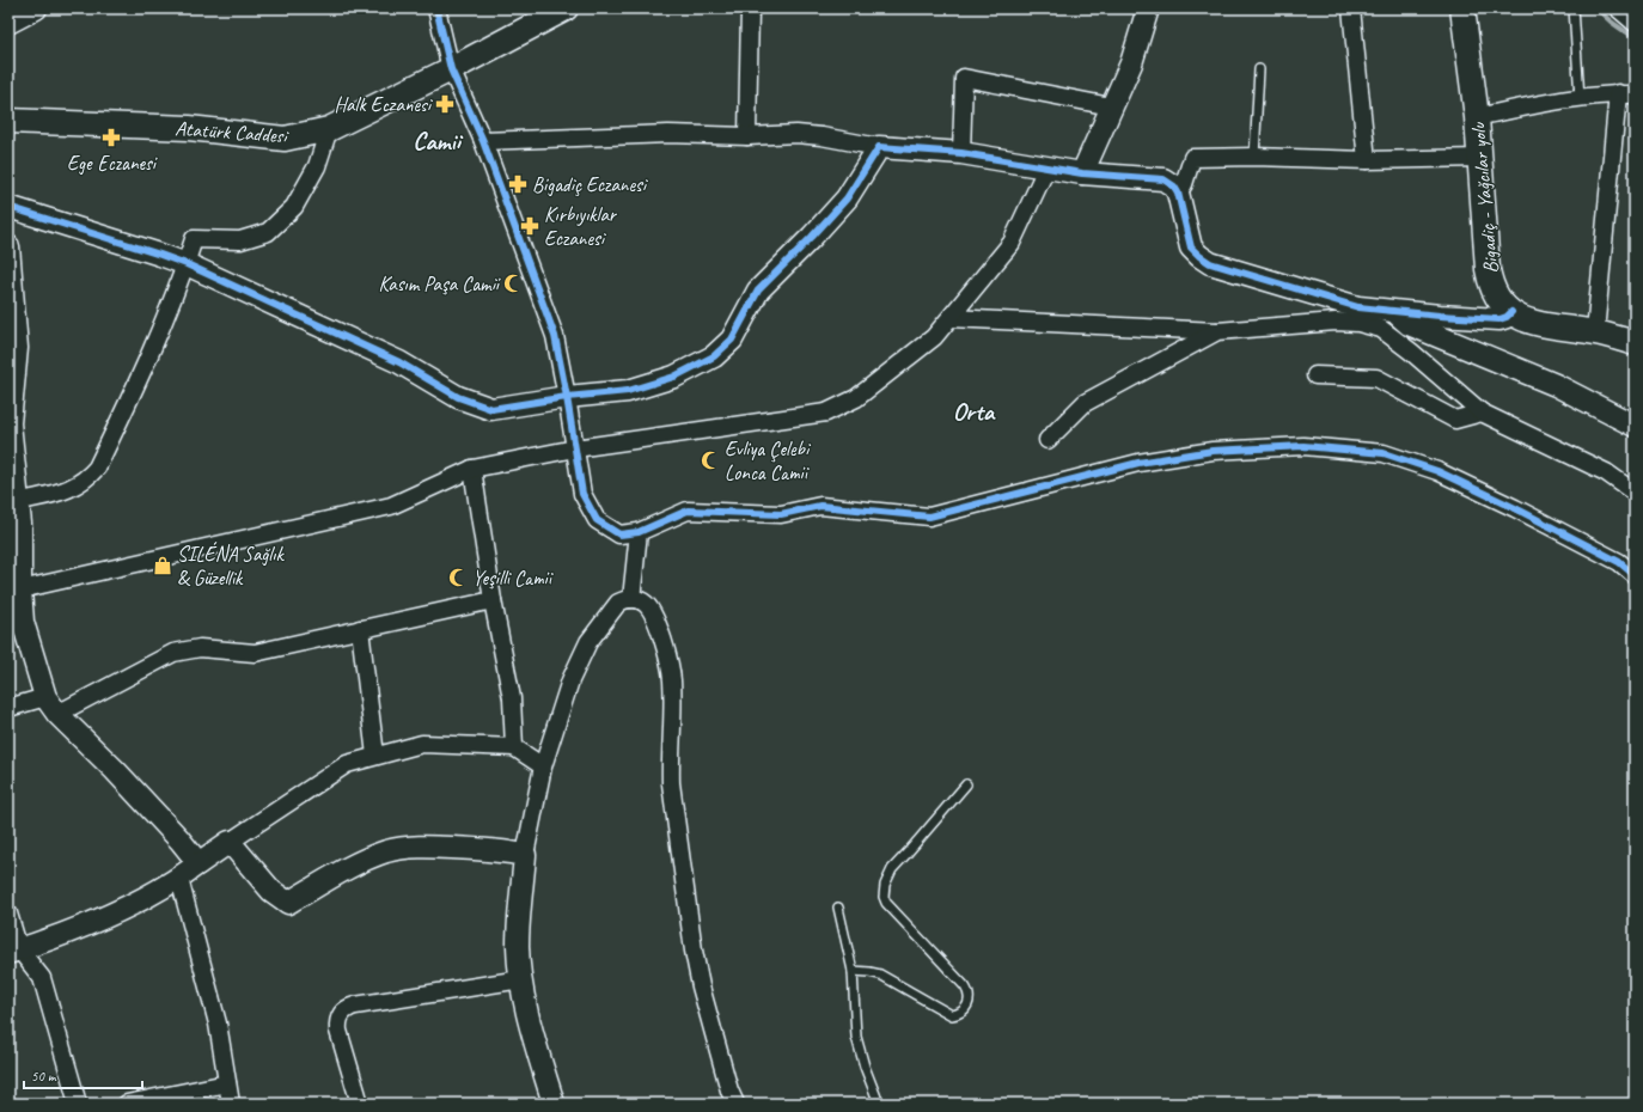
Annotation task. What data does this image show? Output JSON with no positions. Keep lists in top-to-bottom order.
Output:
{
  "streets": {
    "main road": ["Atatürk Caddesi", "Bigadiç - Yağcılar yolu"]
  },
  "districts": ["Camii", "Orta"],
  "places": {
    "pharmacy": [
      "Halk Eczanesi",
      "Ege Eczanesi",
      "Bigadiç Eczanesi",
      "Kırbıyıklar Eczanesi"
    ],
    "mosque": ["Kasım Paşa Camii", "Evliya Çelebi Lonca Camii", "Yeşilli Camii"],
    "shop": ["SILÉNA Sağlık & Güzellik"]
  },
  "scale_bar": "50 m"
}
